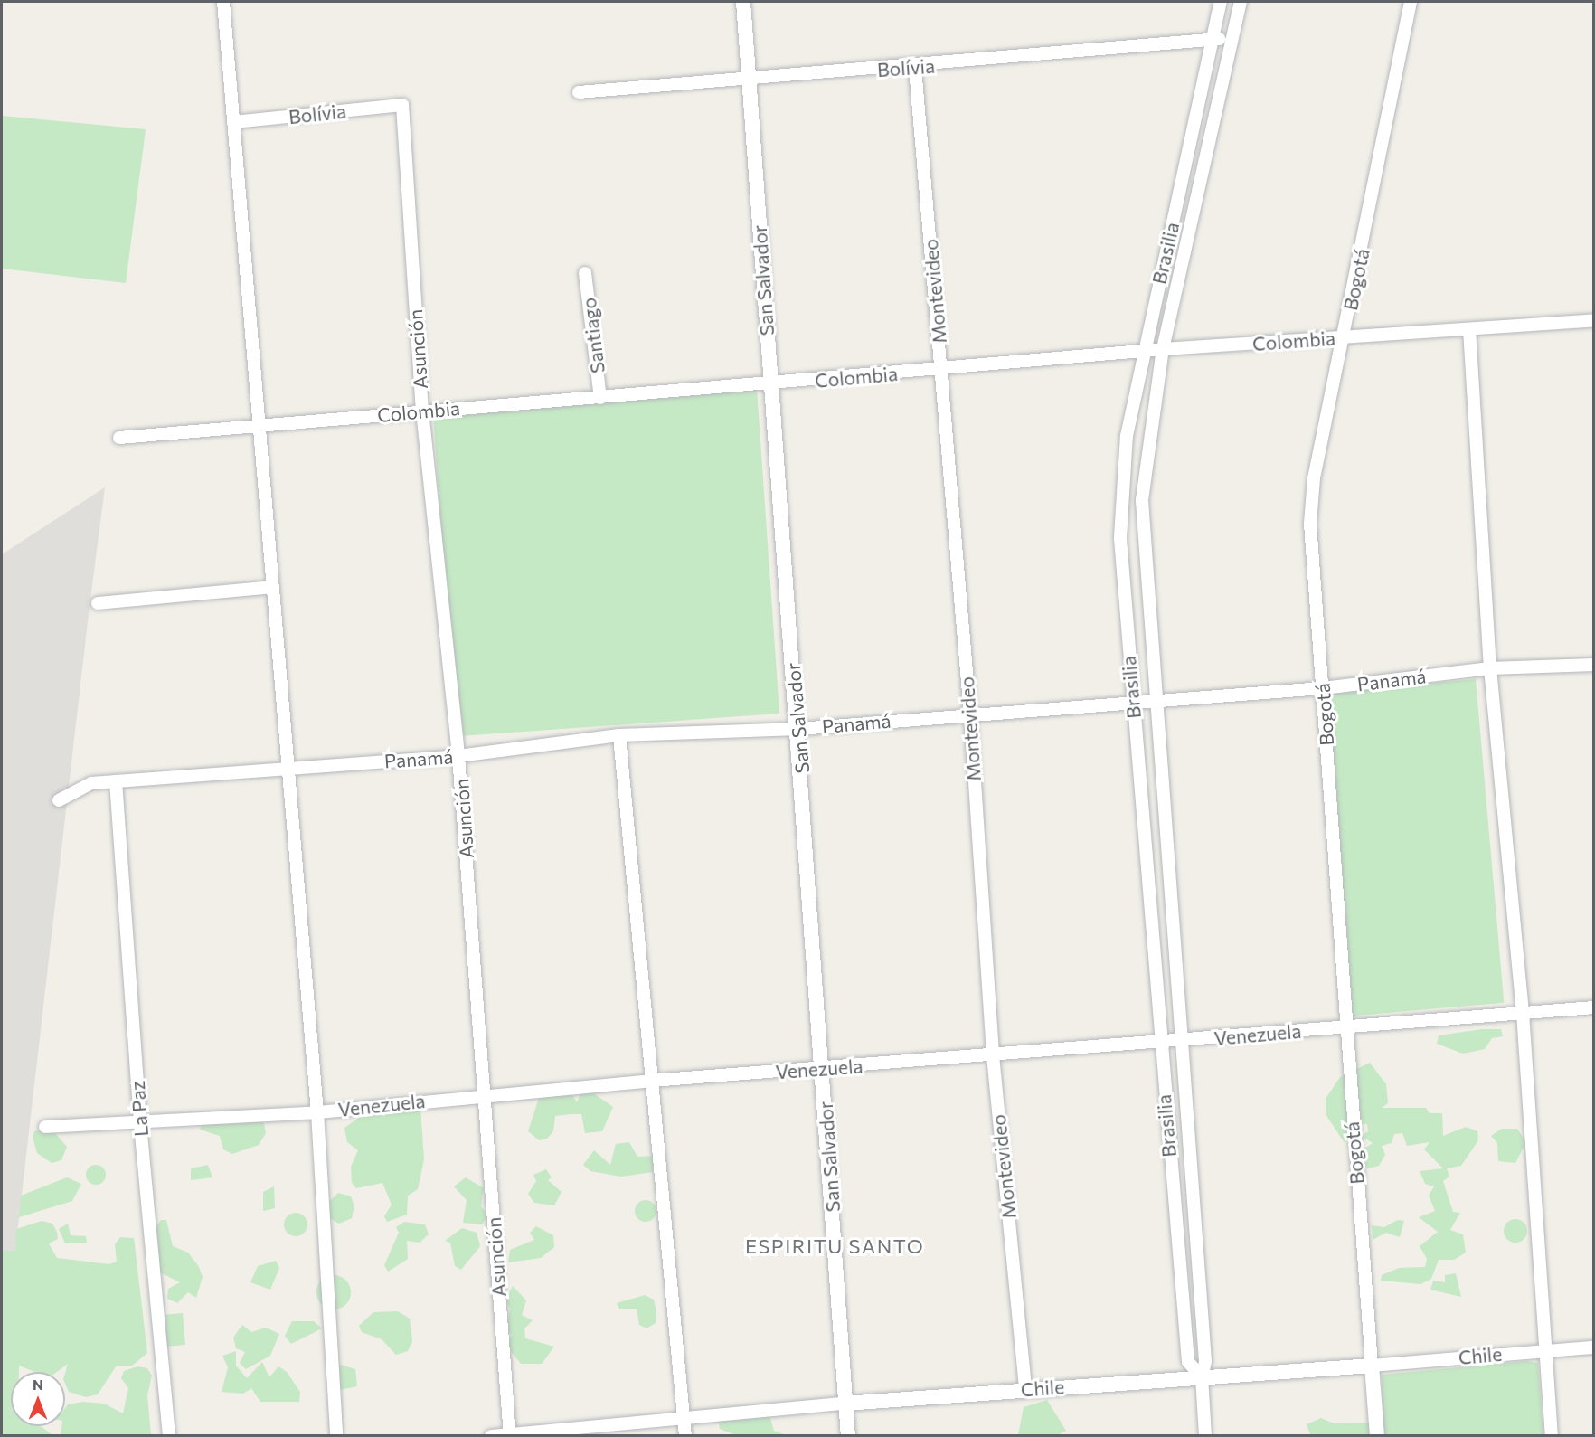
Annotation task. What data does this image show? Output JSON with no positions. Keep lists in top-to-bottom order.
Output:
{
  "streets": {
    "street": [
      "Bolívia",
      "Brasilia",
      "Bogotá",
      "San Salvador",
      "Montevideo",
      "Santiago",
      "Colombia",
      "Asunción",
      "Panamá",
      "Venezuela",
      "La Paz",
      "Chile"
    ]
  },
  "crossings": [
    ["Bolívia", "Brasilia"],
    ["Bolívia", "San Salvador"],
    ["Bolívia", "Montevideo"],
    ["Bolívia", "Asunción"],
    ["Brasilia", "Colombia"],
    ["Brasilia", "Panamá"],
    ["Brasilia", "Venezuela"],
    ["Brasilia", "Chile"],
    ["Bogotá", "Colombia"],
    ["Bogotá", "Panamá"],
    ["Bogotá", "Venezuela"],
    ["Bogotá", "Chile"],
    ["San Salvador", "Colombia"],
    ["San Salvador", "Panamá"],
    ["San Salvador", "Venezuela"],
    ["San Salvador", "Chile"],
    ["Montevideo", "Colombia"],
    ["Montevideo", "Panamá"],
    ["Montevideo", "Venezuela"],
    ["Montevideo", "Chile"],
    ["Santiago", "Colombia"],
    ["Colombia", "Asunción"],
    ["Asunción", "Panamá"],
    ["Asunción", "Venezuela"],
    ["Asunción", "Chile"],
    ["Panamá", "La Paz"],
    ["Venezuela", "La Paz"]
  ],
  "districts": ["ESPIRITU SANTO"],
  "north": "top"
}
